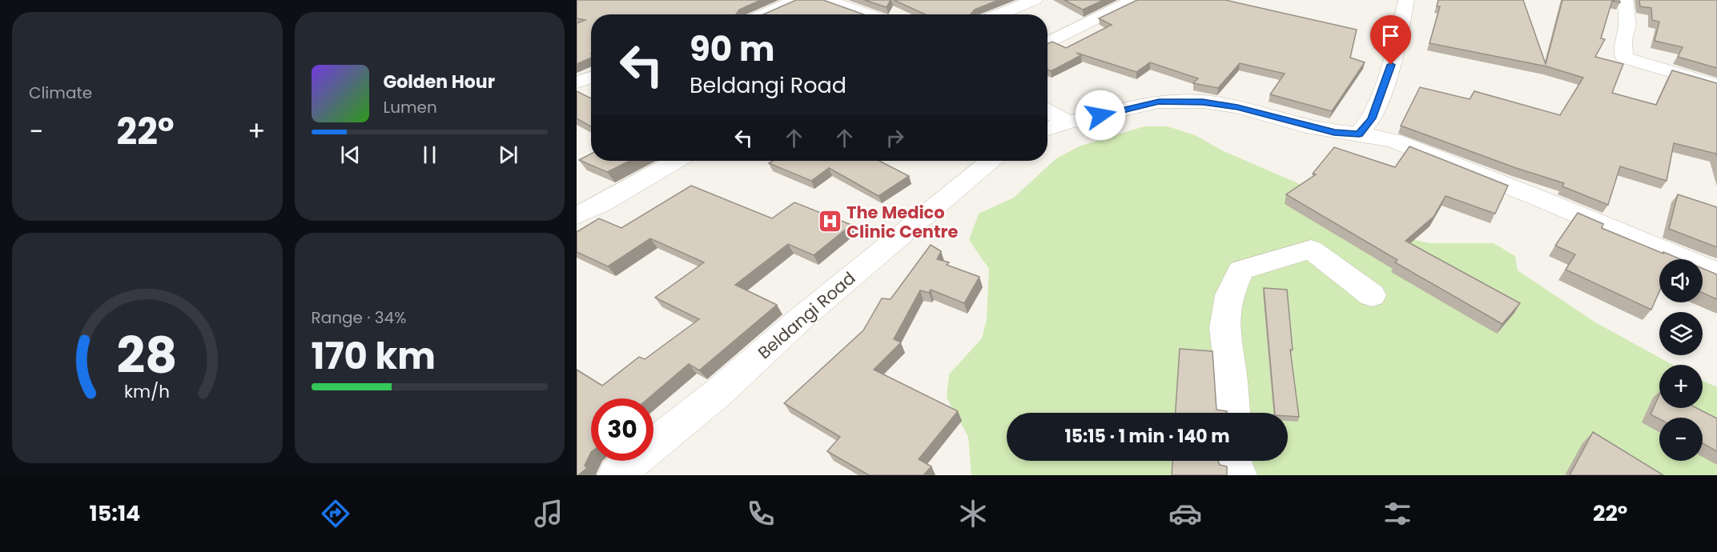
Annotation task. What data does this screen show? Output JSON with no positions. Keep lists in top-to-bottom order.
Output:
{
  "streets": {
    "street": ["Beldangi Road"]
  },
  "places": {
    "hospital": ["The Medico Clinic Centre"]
  },
  "page": {
    "tile": [
      "Climate",
      ["Range · 34%", "170 km"]
    ],
    "turn": ["90 m", "Beldangi Road"],
    "song": ["Golden Hour", "Lumen"],
    "heat": ["−", "22°", "+"],
    "map_buttons": ["+", "−"],
    "limit": "30",
    "trip": "15:15 · 1 min · 140 m",
    "tabs": ["15:14", "22°"],
    "gauge": ["28", "km/h"]
  }
}
